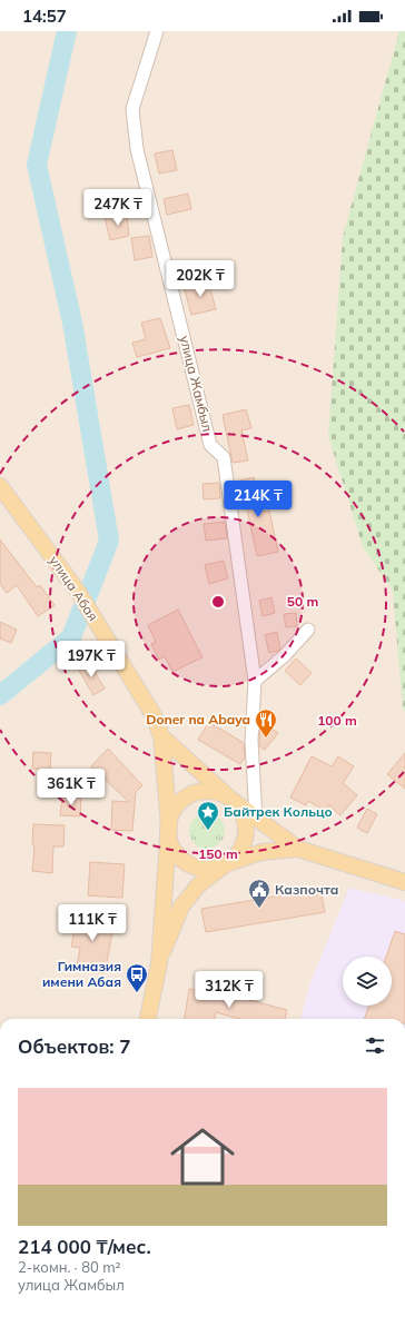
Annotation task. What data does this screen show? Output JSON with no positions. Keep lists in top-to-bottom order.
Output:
{
  "streets": {
    "main road": ["улица Абая"],
    "street": ["улица Жамбыл"]
  },
  "places": {
    "restaurant": ["Doner na Abaya"],
    "place": ["Байтрек Кольцо"],
    "public building": ["Казпочта"],
    "bus stop": ["Гимназия имени Абая"]
  },
  "page": {
    "status": "14:57",
    "price": [
      "247K ₸",
      "202K ₸",
      "214K ₸",
      "197K ₸",
      "361K ₸",
      "111K ₸",
      "312K ₸"
    ],
    "heading": "Объектов: 7",
    "list": [
      {
        "name": "214 000 ₸/мес.",
        "note": "2-комн. · 80 m² · улица Жамбыл"
      }
    ]
  },
  "rings": ["50 m", "100 m", "150 m"]
}
